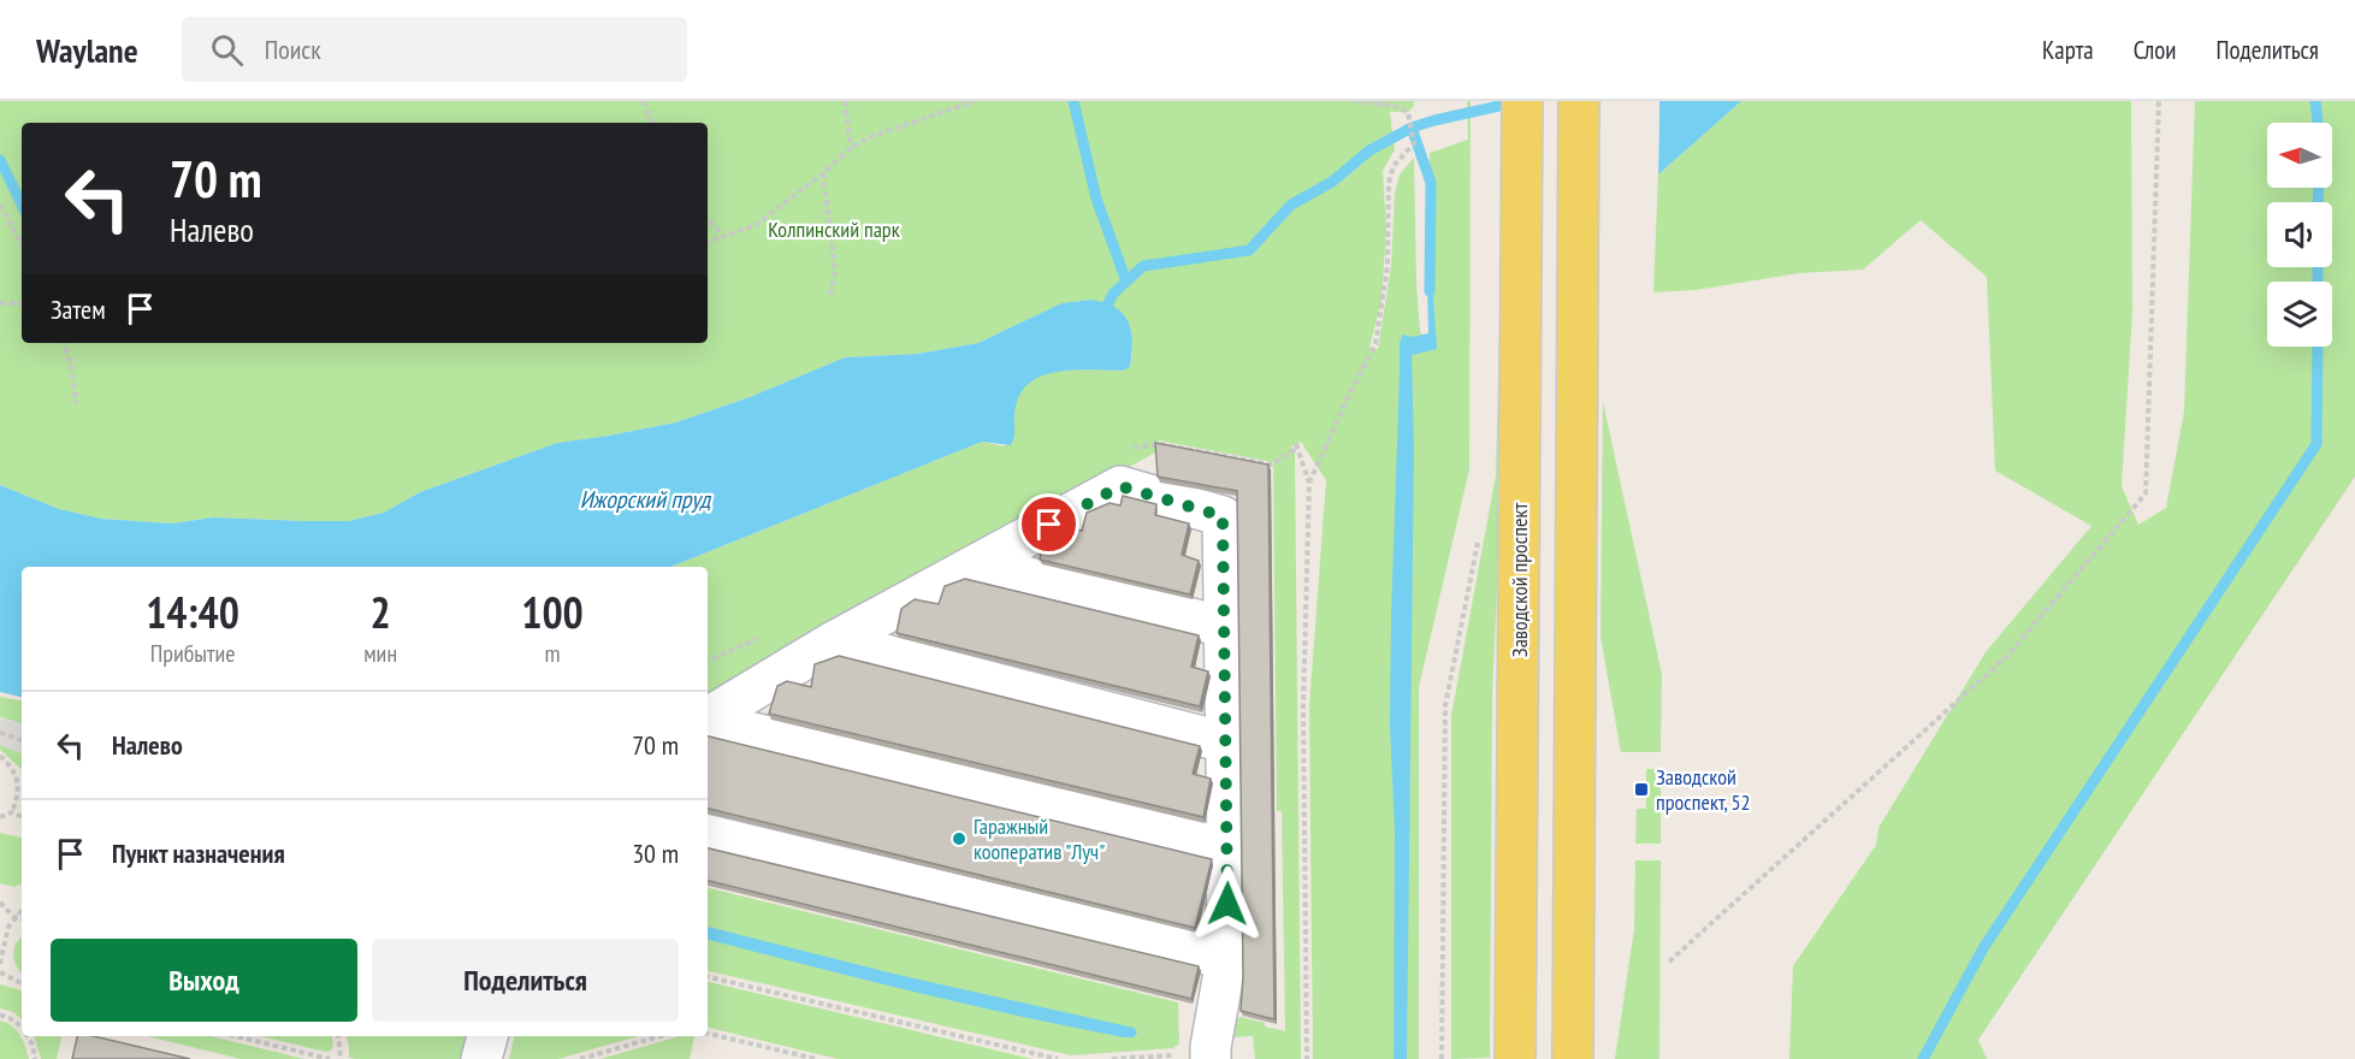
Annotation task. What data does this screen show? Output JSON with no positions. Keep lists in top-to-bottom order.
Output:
{
  "streets": {
    "main road": ["Заводской проспект"]
  },
  "water": ["Ижорский пруд"],
  "parks": ["Колпинский парк"],
  "places": {
    "transit": ["Заводской проспект, 52"],
    "other": ["Гаражный кооператив \"Луч\""]
  },
  "north": "left",
  "page": {
    "header": "Waylane",
    "search": "Поиск",
    "nav": ["Карта", "Слои", "Поделиться"],
    "turn": ["70 m", "Налево"],
    "then": "Затем",
    "eta": [
      "14:40",
      "Прибытие",
      "2",
      "мин",
      "100",
      "m"
    ],
    "list": [
      {
        "name": "Налево",
        "value": "70 m"
      },
      {
        "name": "Пункт назначения",
        "value": "30 m"
      }
    ],
    "buttons": ["Выход", "Поделиться"]
  }
}
